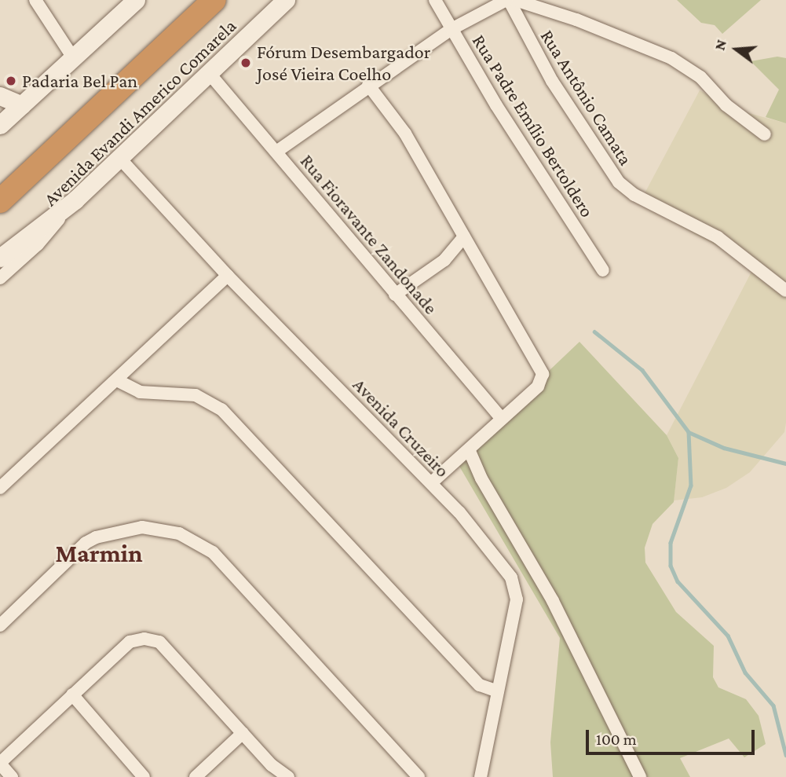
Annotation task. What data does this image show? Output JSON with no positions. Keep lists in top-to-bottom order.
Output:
{
  "streets": {
    "street": [
      "Rua Antônio Camata",
      "Avenida Evandi Americo Comarela",
      "Rua Padre Emílio Bertoldero",
      "Rua Fioravante Zandonade",
      "Avenida Cruzeiro"
    ]
  },
  "crossings": [
    ["Avenida Evandi Americo Comarela", "Rua Fioravante Zandonade"],
    ["Avenida Evandi Americo Comarela", "Avenida Cruzeiro"]
  ],
  "districts": ["Marmin"],
  "places": ["Fórum Desembargador José Vieira Coelho", "Padaria Bel Pan"],
  "scale_bar": "100 m",
  "north": "left"
}
